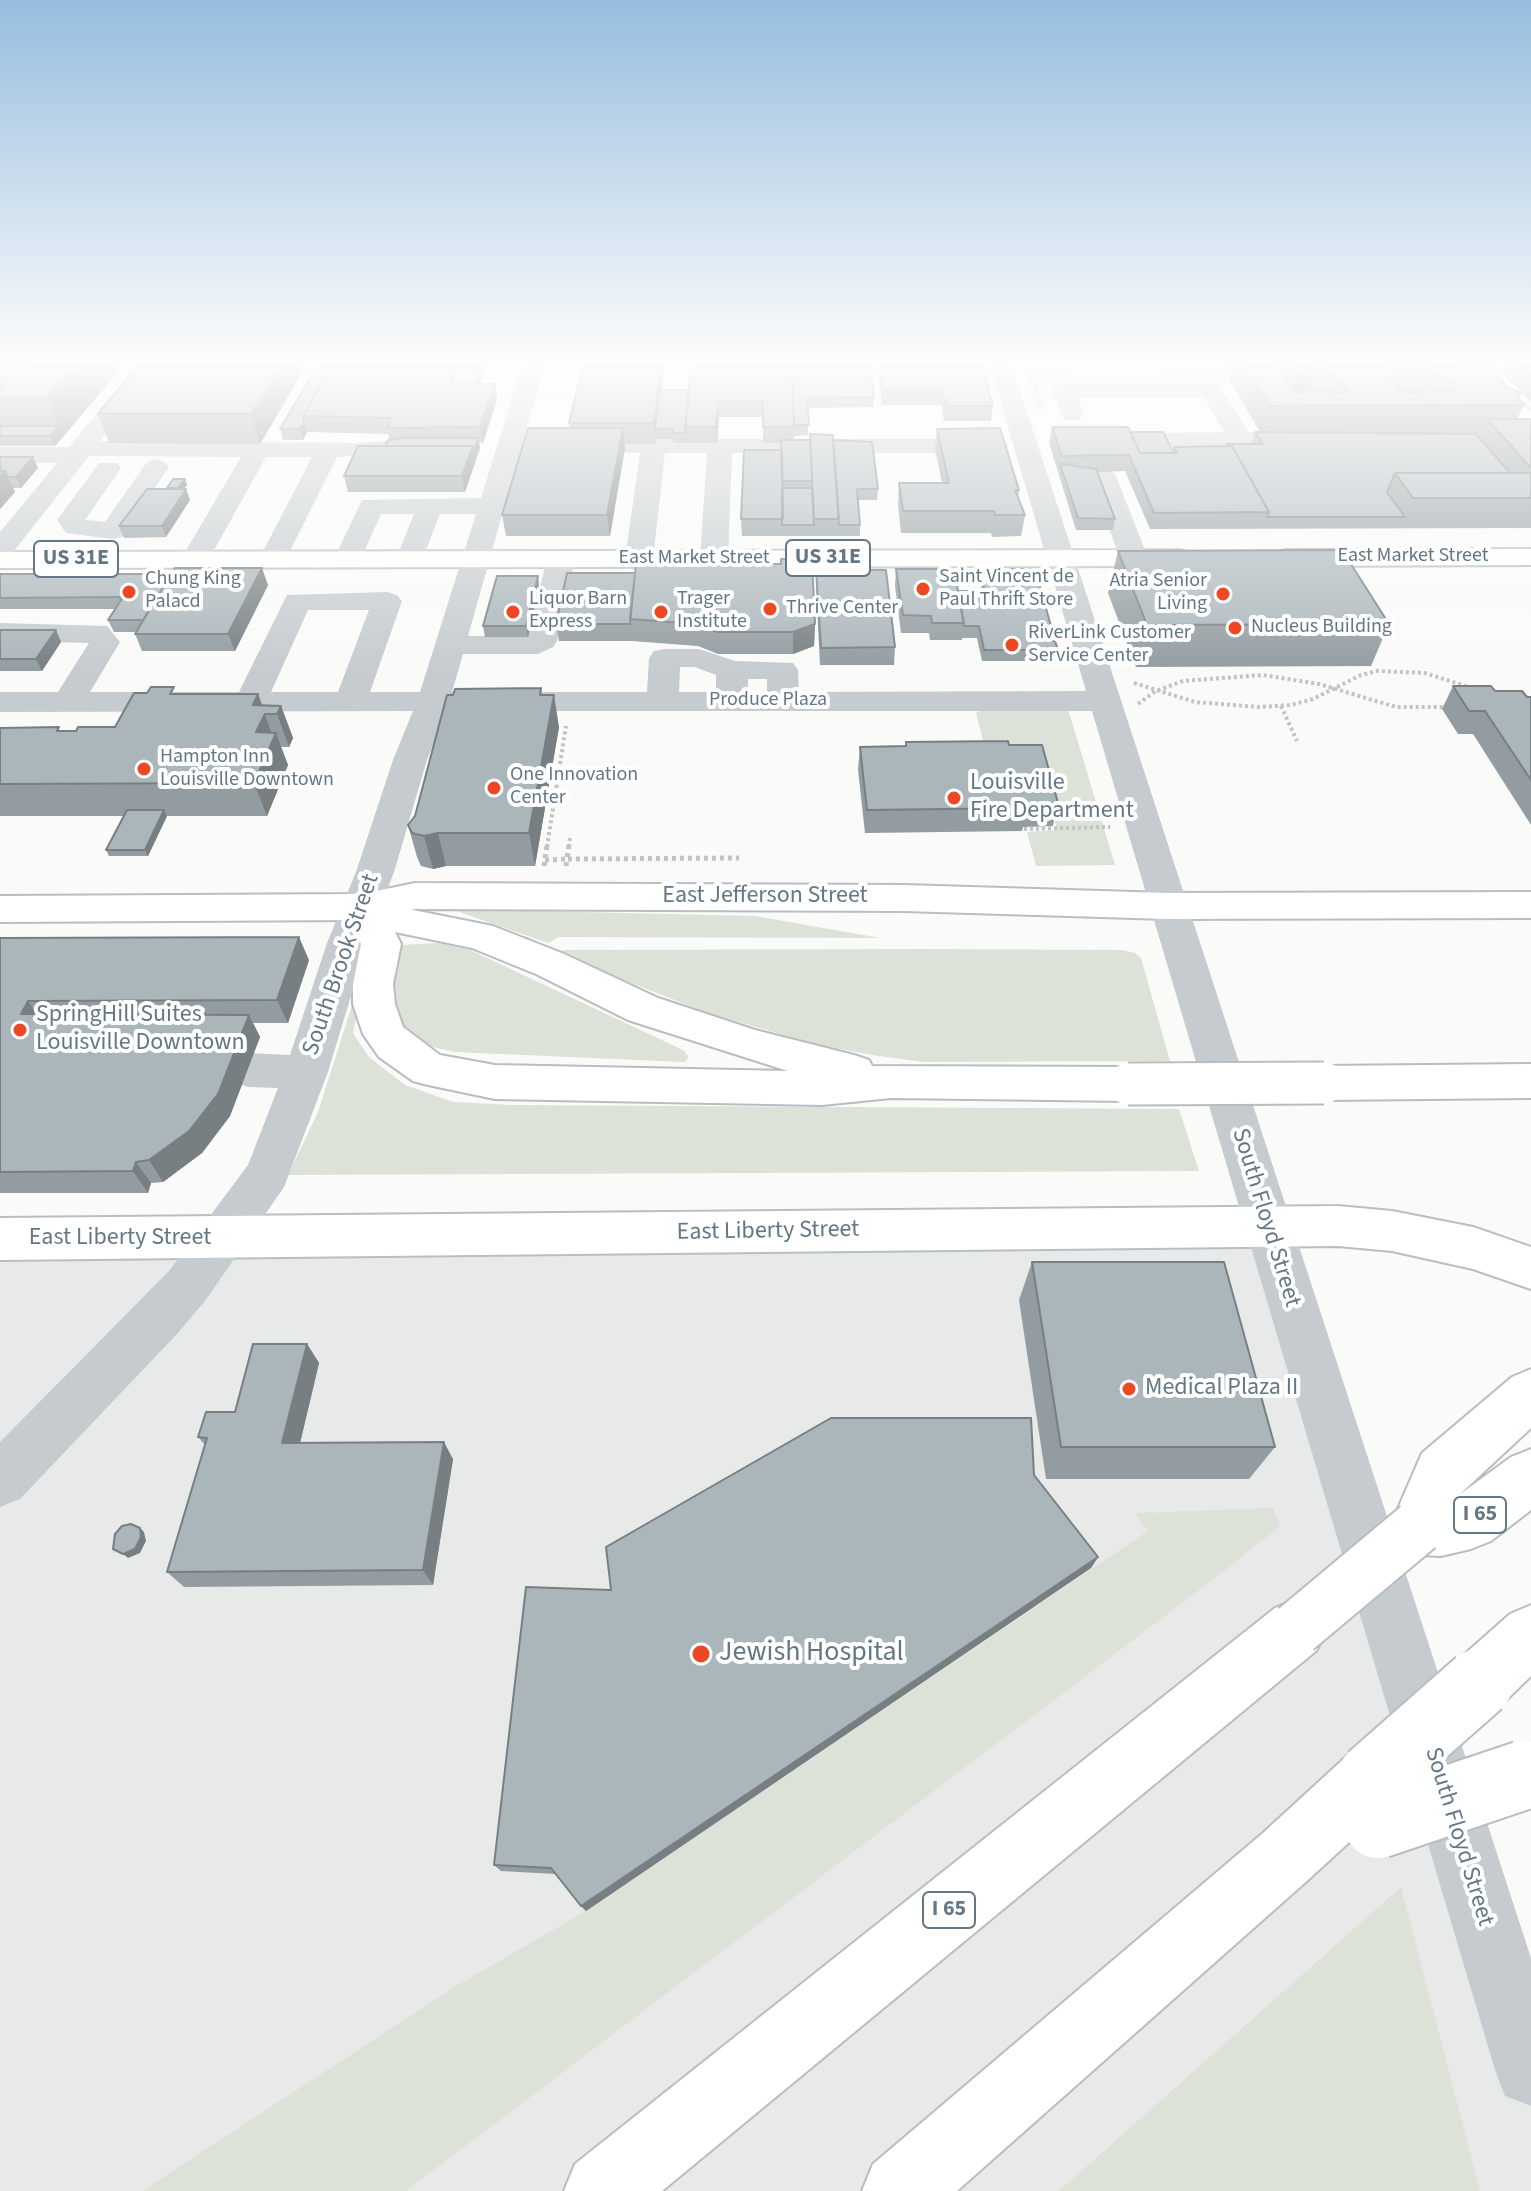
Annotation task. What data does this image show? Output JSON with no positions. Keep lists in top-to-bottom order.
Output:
{
  "streets": {
    "main road": [
      "East Market Street",
      "US 31E",
      "East Jefferson Street",
      "East Liberty Street",
      "I 65"
    ],
    "street": ["Produce Plaza", "South Brook Street", "South Floyd Street"]
  },
  "crossings": [
    ["East Market Street", "South Brook Street"],
    ["East Market Street", "South Floyd Street"],
    ["Produce Plaza", "South Brook Street"],
    ["Produce Plaza", "South Floyd Street"],
    ["East Jefferson Street", "South Brook Street"],
    ["East Jefferson Street", "South Floyd Street"],
    ["South Brook Street", "East Liberty Street"],
    ["South Floyd Street", "East Liberty Street"]
  ],
  "places": [
    "Saint Vincent de Paul Thrift Store",
    "Chung King Palacd",
    "Atria Senior Living",
    "Thrive Center",
    "Liquor Barn Express",
    "Trager Institute",
    "Nucleus Building",
    "RiverLink Customer Service Center",
    "Hampton Inn Louisville Downtown",
    "One Innovation Center",
    "Louisville Fire Department",
    "SpringHill Suites Louisville Downtown",
    "Medical Plaza II",
    "Jewish Hospital"
  ]
}
